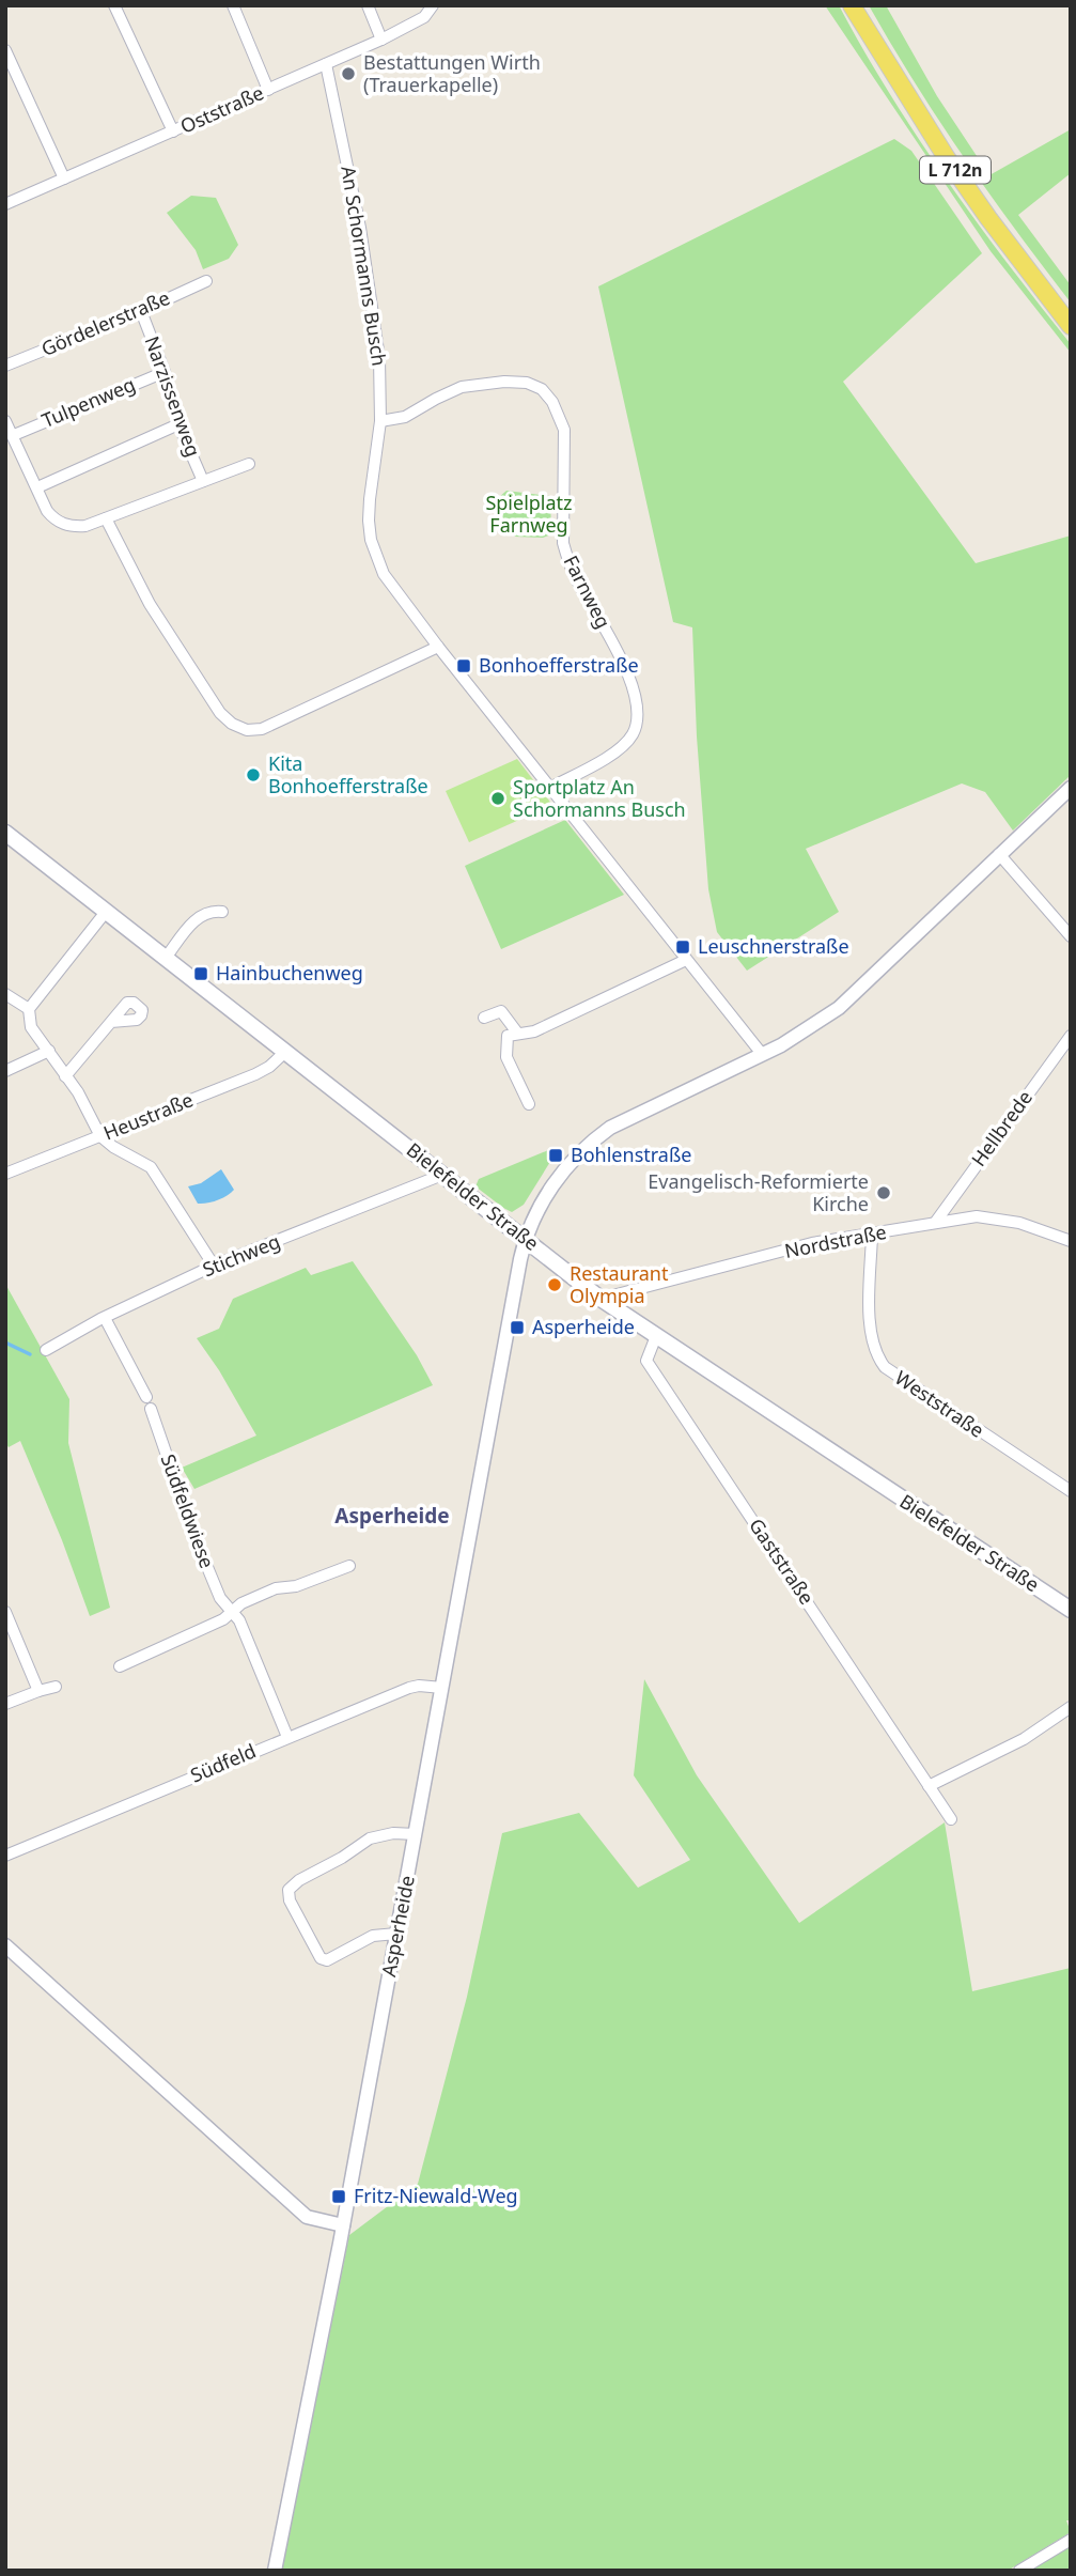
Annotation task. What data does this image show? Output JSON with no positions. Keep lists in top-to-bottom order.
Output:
{
  "streets": {
    "main road": ["L 712n", "Bielefelder Straße"],
    "street": [
      "Oststraße",
      "An Schormanns Busch",
      "Gördelerstraße",
      "Narzissenweg",
      "Tulpenweg",
      "Farnweg",
      "Heustraße",
      "Hellbrede",
      "Nordstraße",
      "Stichweg",
      "Weststraße",
      "Südfeldwiese",
      "Gaststraße",
      "Südfeld",
      "Asperheide"
    ]
  },
  "crossings": [
    ["Oststraße", "An Schormanns Busch"],
    ["An Schormanns Busch", "Farnweg"],
    ["Gördelerstraße", "Narzissenweg"],
    ["Narzissenweg", "Tulpenweg"],
    ["Heustraße", "Bielefelder Straße"],
    ["Hellbrede", "Nordstraße"],
    ["Bielefelder Straße", "Nordstraße"],
    ["Bielefelder Straße", "Stichweg"],
    ["Bielefelder Straße", "Gaststraße"],
    ["Bielefelder Straße", "Asperheide"],
    ["Nordstraße", "Weststraße"],
    ["Südfeldwiese", "Südfeld"],
    ["Südfeld", "Asperheide"]
  ],
  "districts": ["Asperheide"],
  "parks": ["Spielplatz Farnweg"],
  "places": {
    "other": [
      "Bestattungen Wirth (Trauerkapelle)",
      "Kita Bonhoefferstraße",
      "Sportplatz An Schormanns Busch",
      "Evangelisch-Reformierte Kirche",
      "Restaurant Olympia"
    ],
    "transit": [
      "Bonhoefferstraße",
      "Leuschnerstraße",
      "Hainbuchenweg",
      "Bohlenstraße",
      "Asperheide",
      "Fritz-Niewald-Weg"
    ]
  }
}
